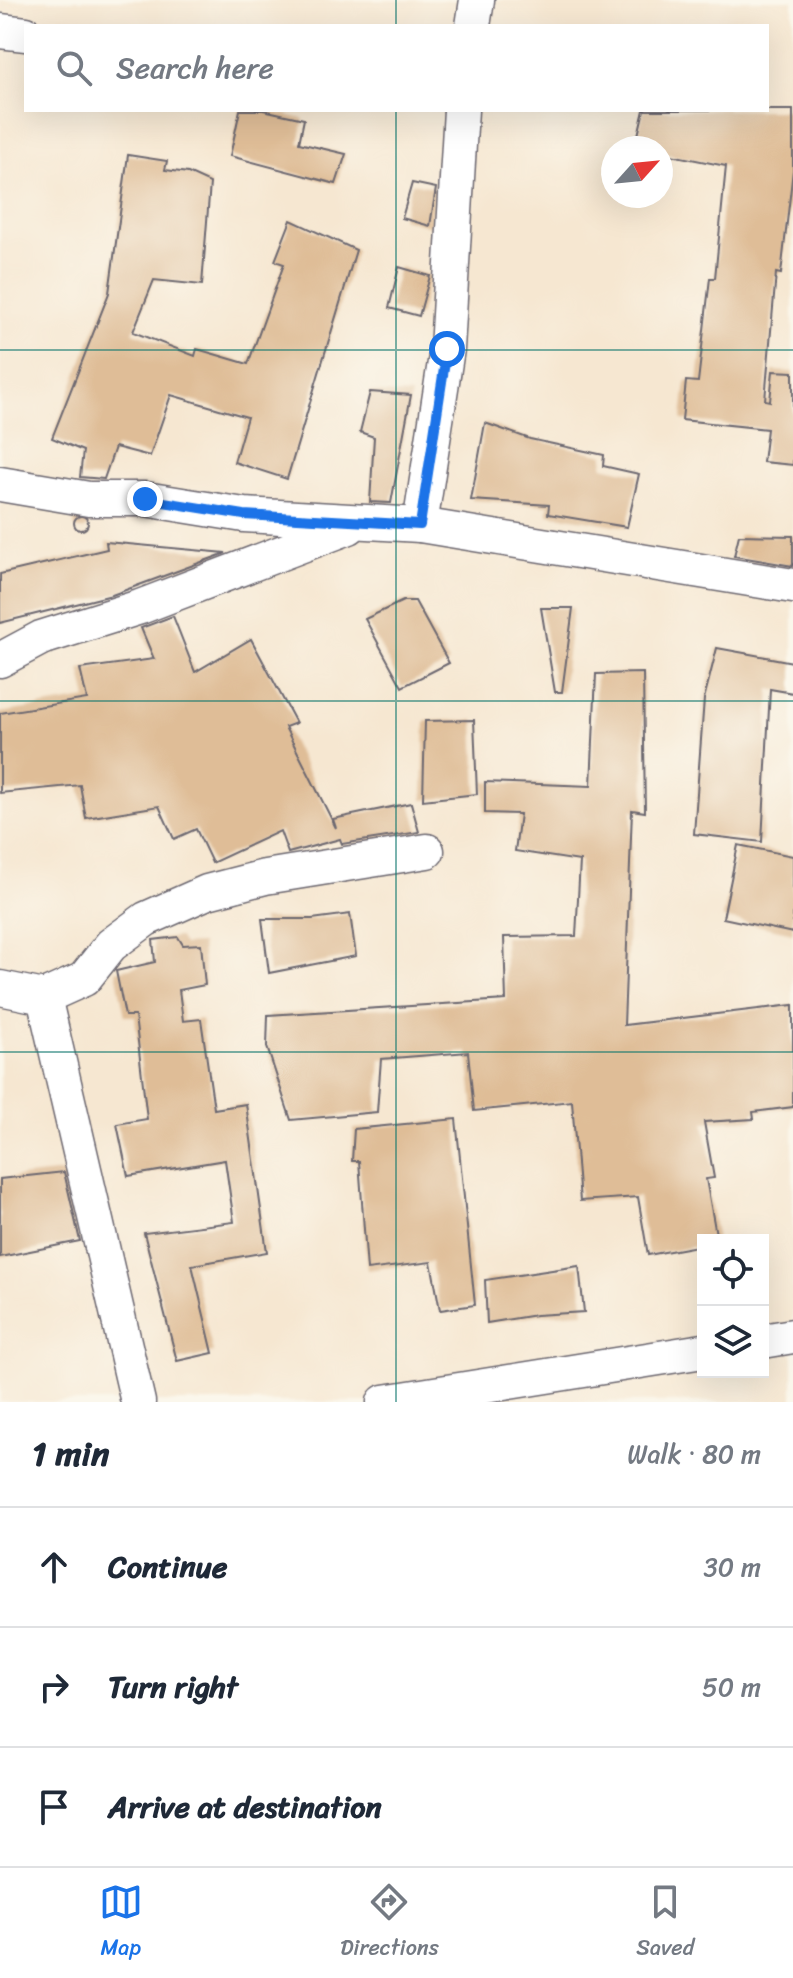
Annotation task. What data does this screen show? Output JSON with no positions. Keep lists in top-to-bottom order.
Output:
{
  "north": "top right",
  "page": {
    "search": "Search here",
    "heading": ["1 min", "Walk · 80 m"],
    "list": [
      ["Continue", "30 m"],
      ["Turn right", "50 m"],
      "Arrive at destination"
    ],
    "nav": ["Map", "Directions", "Saved"]
  }
}
